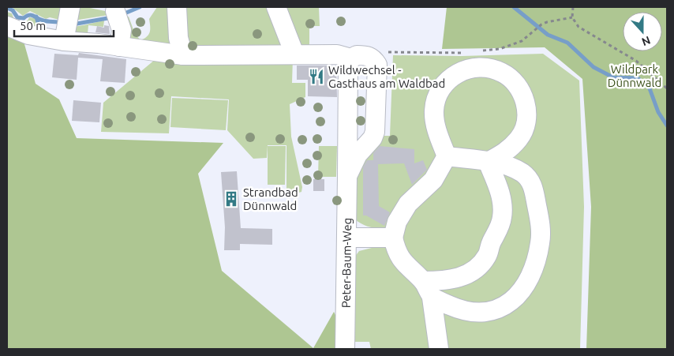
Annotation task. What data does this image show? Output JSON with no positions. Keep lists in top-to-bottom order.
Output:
{
  "streets": {
    "street": ["Peter-Baum-Weg"]
  },
  "parks": ["Wildpark Dünnwald"],
  "places": {
    "restaurant": ["Wildwechsel - Gasthaus am Waldbad"],
    "building": ["Strandbad Dünnwald"]
  },
  "scale_bar": "50 m",
  "north": "bottom"
}
